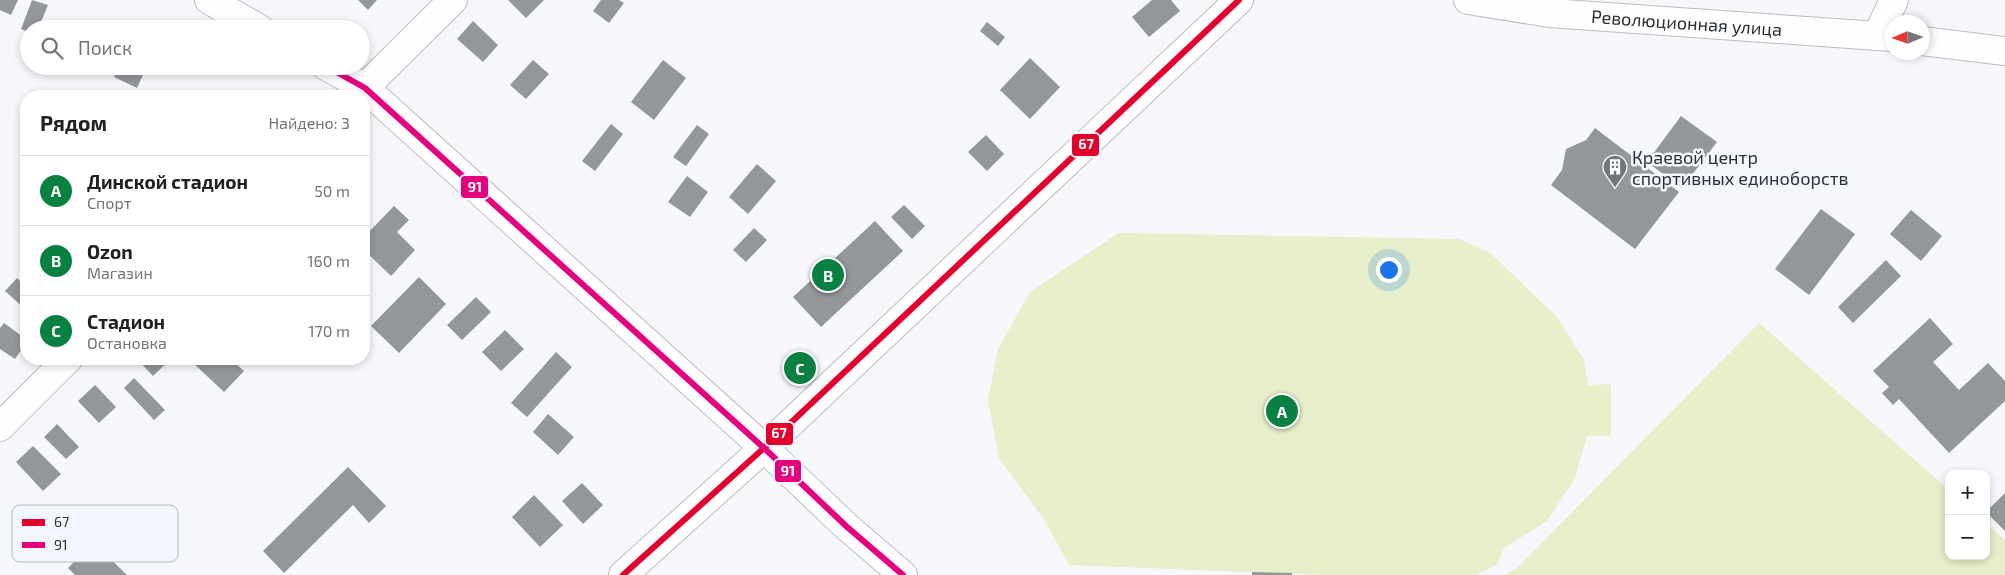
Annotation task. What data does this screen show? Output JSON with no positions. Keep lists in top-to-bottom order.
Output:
{
  "streets": {
    "street": ["Революционная улица"]
  },
  "places": {
    "building": ["Краевой центр спортивных единоборств"]
  },
  "lines": ["transit line 67", "transit line 91"],
  "legend": ["67", "91"],
  "north": "left",
  "page": {
    "search": "Поиск",
    "heading": ["Рядом", "Найдено: 3"],
    "list": [
      {
        "mark": "A",
        "name": "Динской стадион",
        "note": "Спорт",
        "value": "50 m"
      },
      {
        "mark": "B",
        "name": "Ozon",
        "note": "Магазин",
        "value": "160 m"
      },
      {
        "mark": "C",
        "name": "Стадион",
        "note": "Остановка",
        "value": "170 m"
      }
    ],
    "pins": ["B", "C", "A"],
    "map_buttons": ["+", "−"]
  }
}
